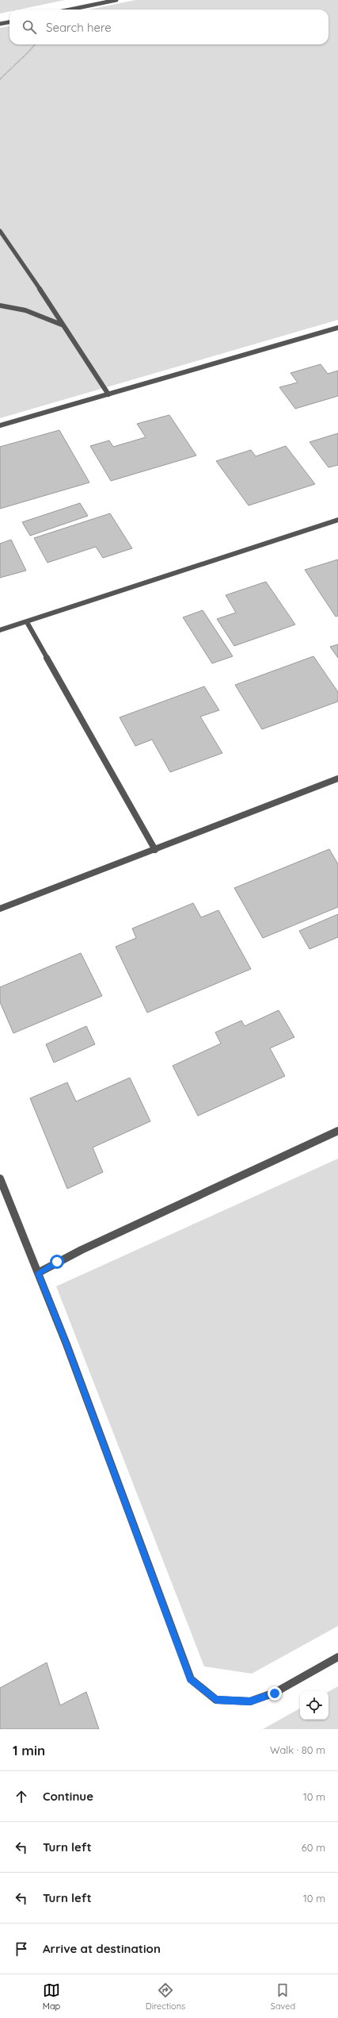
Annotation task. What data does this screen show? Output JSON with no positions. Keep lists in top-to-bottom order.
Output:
{
  "page": {
    "search": "Search here",
    "heading": ["1 min", "Walk · 80 m"],
    "list": [
      ["Continue", "10 m"],
      ["Turn left", "60 m"],
      ["Turn left", "10 m"],
      "Arrive at destination"
    ],
    "nav": ["Map", "Directions", "Saved"]
  }
}
